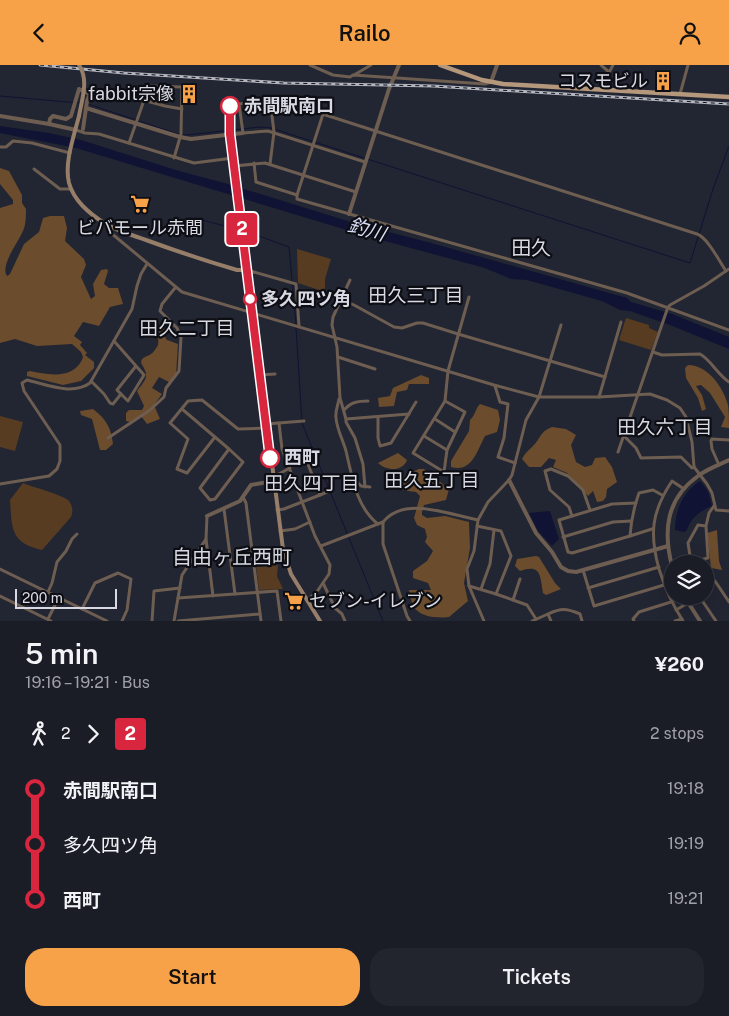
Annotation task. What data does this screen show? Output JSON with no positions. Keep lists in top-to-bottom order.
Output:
{
  "districts": [
    "田久",
    "田久三丁目",
    "田久二丁目",
    "田久六丁目",
    "田久五丁目",
    "田久四丁目",
    "自由ヶ丘西町"
  ],
  "water": ["釣川"],
  "places": {
    "building": ["コスモビル", "fabbit宗像"],
    "other": ["赤間駅南口", "多久四ツ角", "西町"],
    "supermarket": ["ビバモール赤間", "セブン-イレブン"]
  },
  "lines": ["bus line 2"],
  "scale_bar": "200 m",
  "page": {
    "header": "Railo",
    "on_map": "2",
    "scale": "200 m",
    "heading": ["5 min", "19:16 – 19:21 · Bus", "¥260"],
    "legs": ["2", "2", "2 stops"],
    "list": [
      {
        "name": "赤間駅南口",
        "value": "19:18"
      },
      {
        "name": "多久四ツ角",
        "value": "19:19"
      },
      {
        "name": "西町",
        "value": "19:21"
      }
    ],
    "buttons": ["Start", "Tickets"]
  }
}
